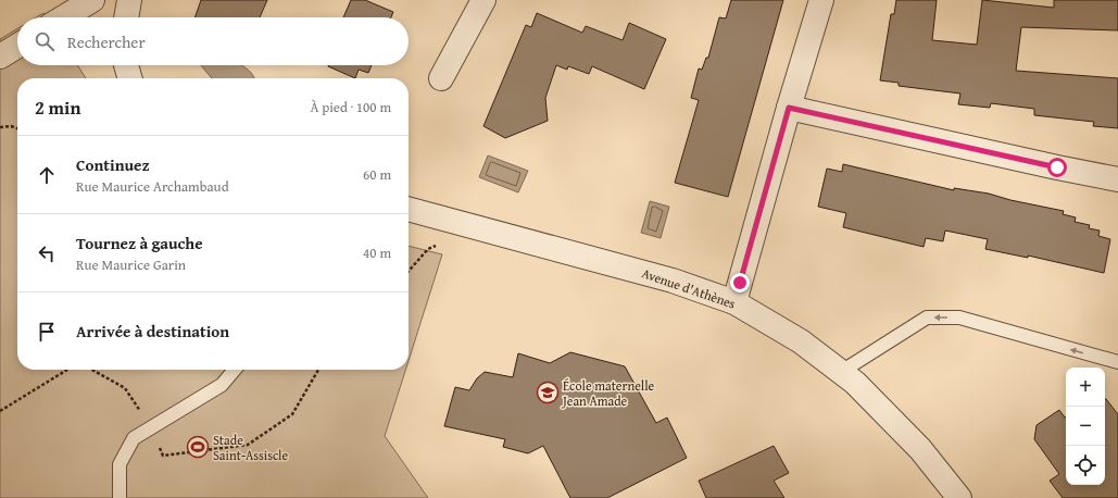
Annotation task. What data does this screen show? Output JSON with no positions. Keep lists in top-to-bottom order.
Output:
{
  "streets": {
    "street": ["Avenue d'Athènes"]
  },
  "places": {
    "school or university": ["École maternelle Jean Amade"],
    "sports": ["Stade Saint-Assiscle"]
  },
  "page": {
    "search": "Rechercher",
    "heading": ["2 min", "À pied · 100 m"],
    "list": [
      ["Continuez", "Rue Maurice Archambaud", "60 m"],
      ["Tournez à gauche", "Rue Maurice Garin", "40 m"],
      "Arrivée à destination"
    ],
    "map_buttons": ["+", "−"]
  }
}
